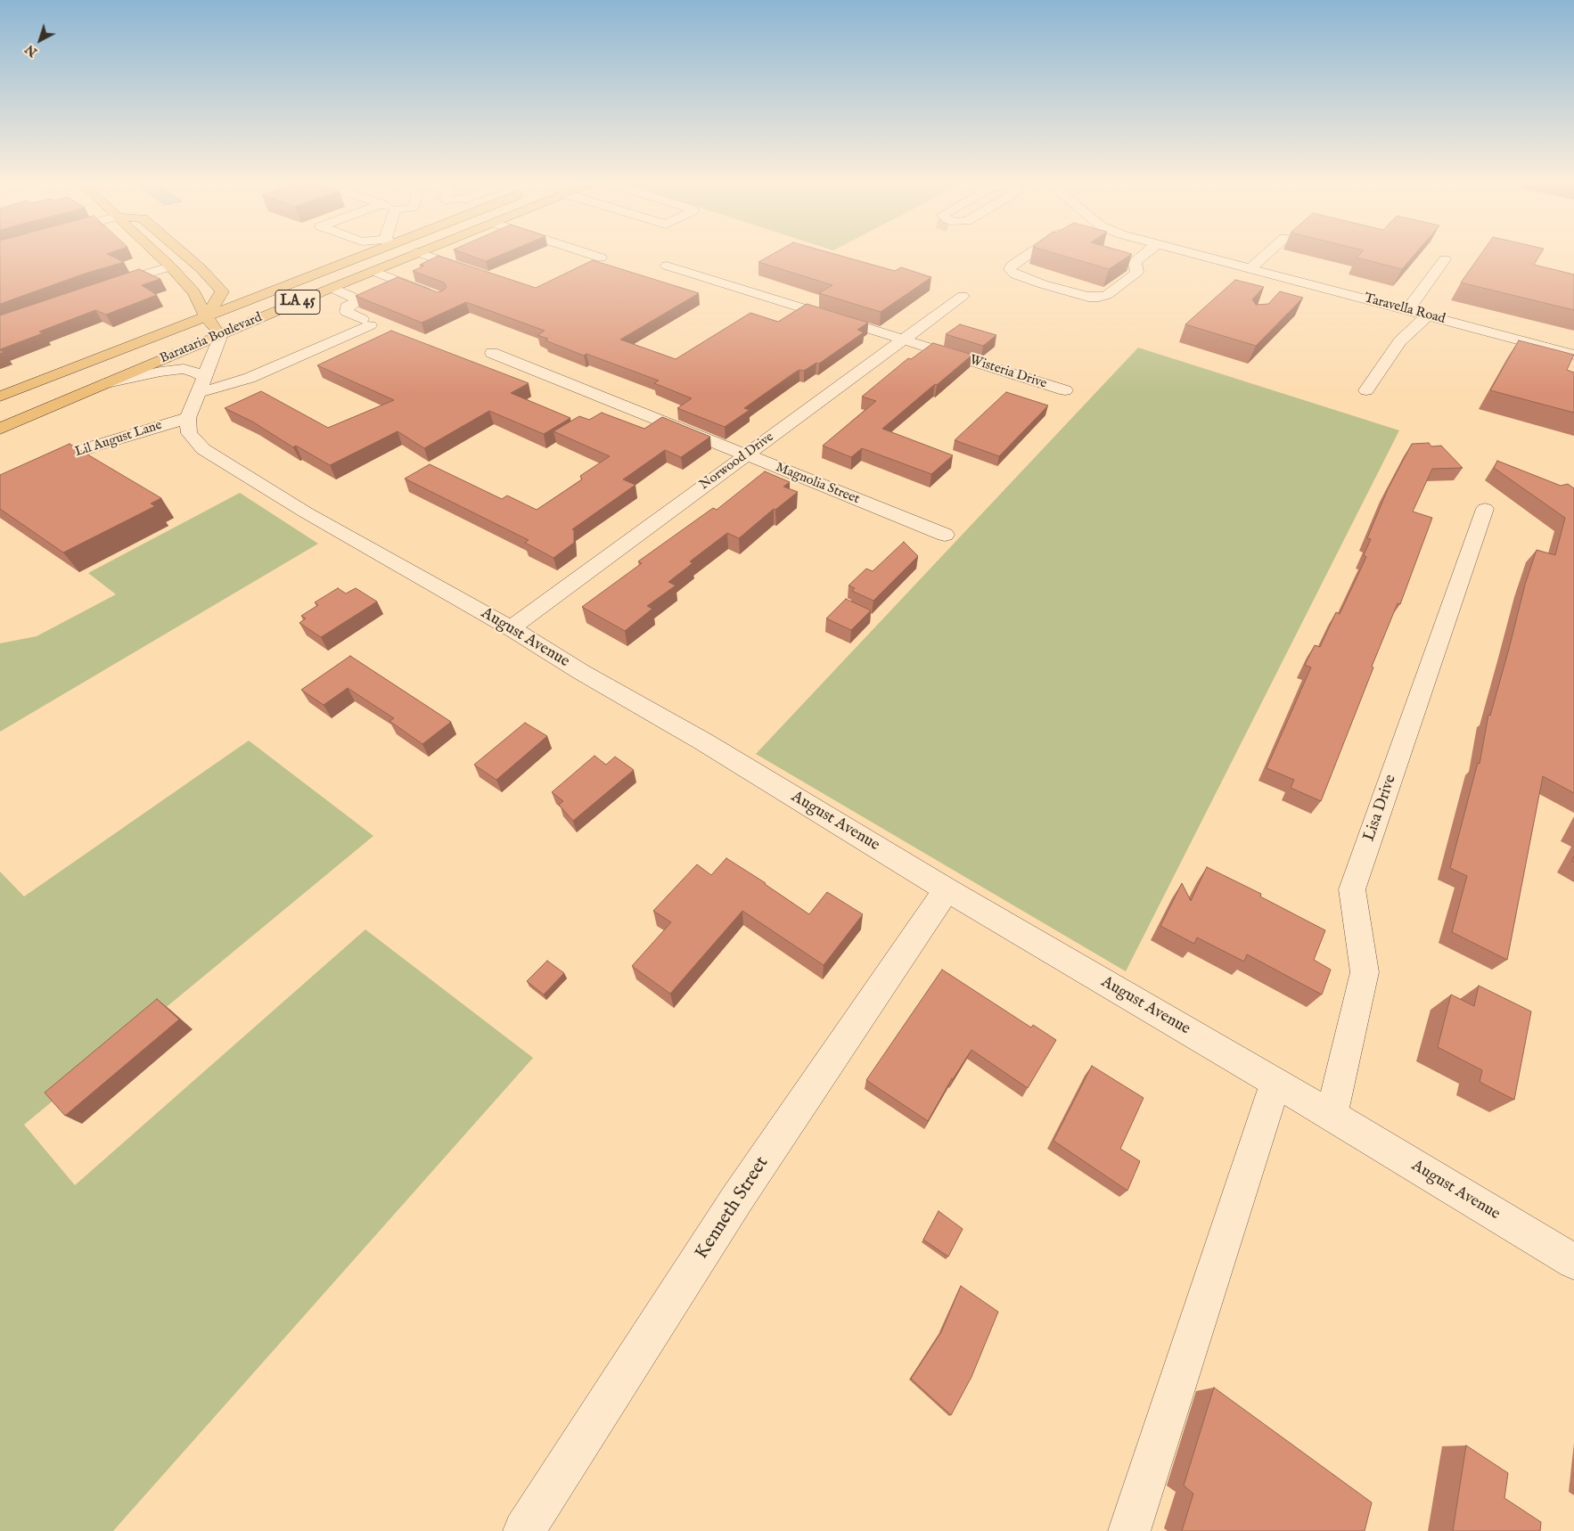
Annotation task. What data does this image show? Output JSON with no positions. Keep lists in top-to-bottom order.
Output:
{
  "streets": {
    "main road": ["LA 45", "Barataria Boulevard"],
    "street": [
      "Taravella Road",
      "Wisteria Drive",
      "Lil August Lane",
      "Norwood Drive",
      "Magnolia Street",
      "August Avenue",
      "Lisa Drive",
      "Kenneth Street"
    ]
  },
  "crossings": [
    ["Wisteria Drive", "Norwood Drive"],
    ["Lil August Lane", "August Avenue"],
    ["Norwood Drive", "Magnolia Street"],
    ["Norwood Drive", "August Avenue"],
    ["August Avenue", "Lisa Drive"],
    ["August Avenue", "Kenneth Street"]
  ],
  "north": "bottom left"
}
